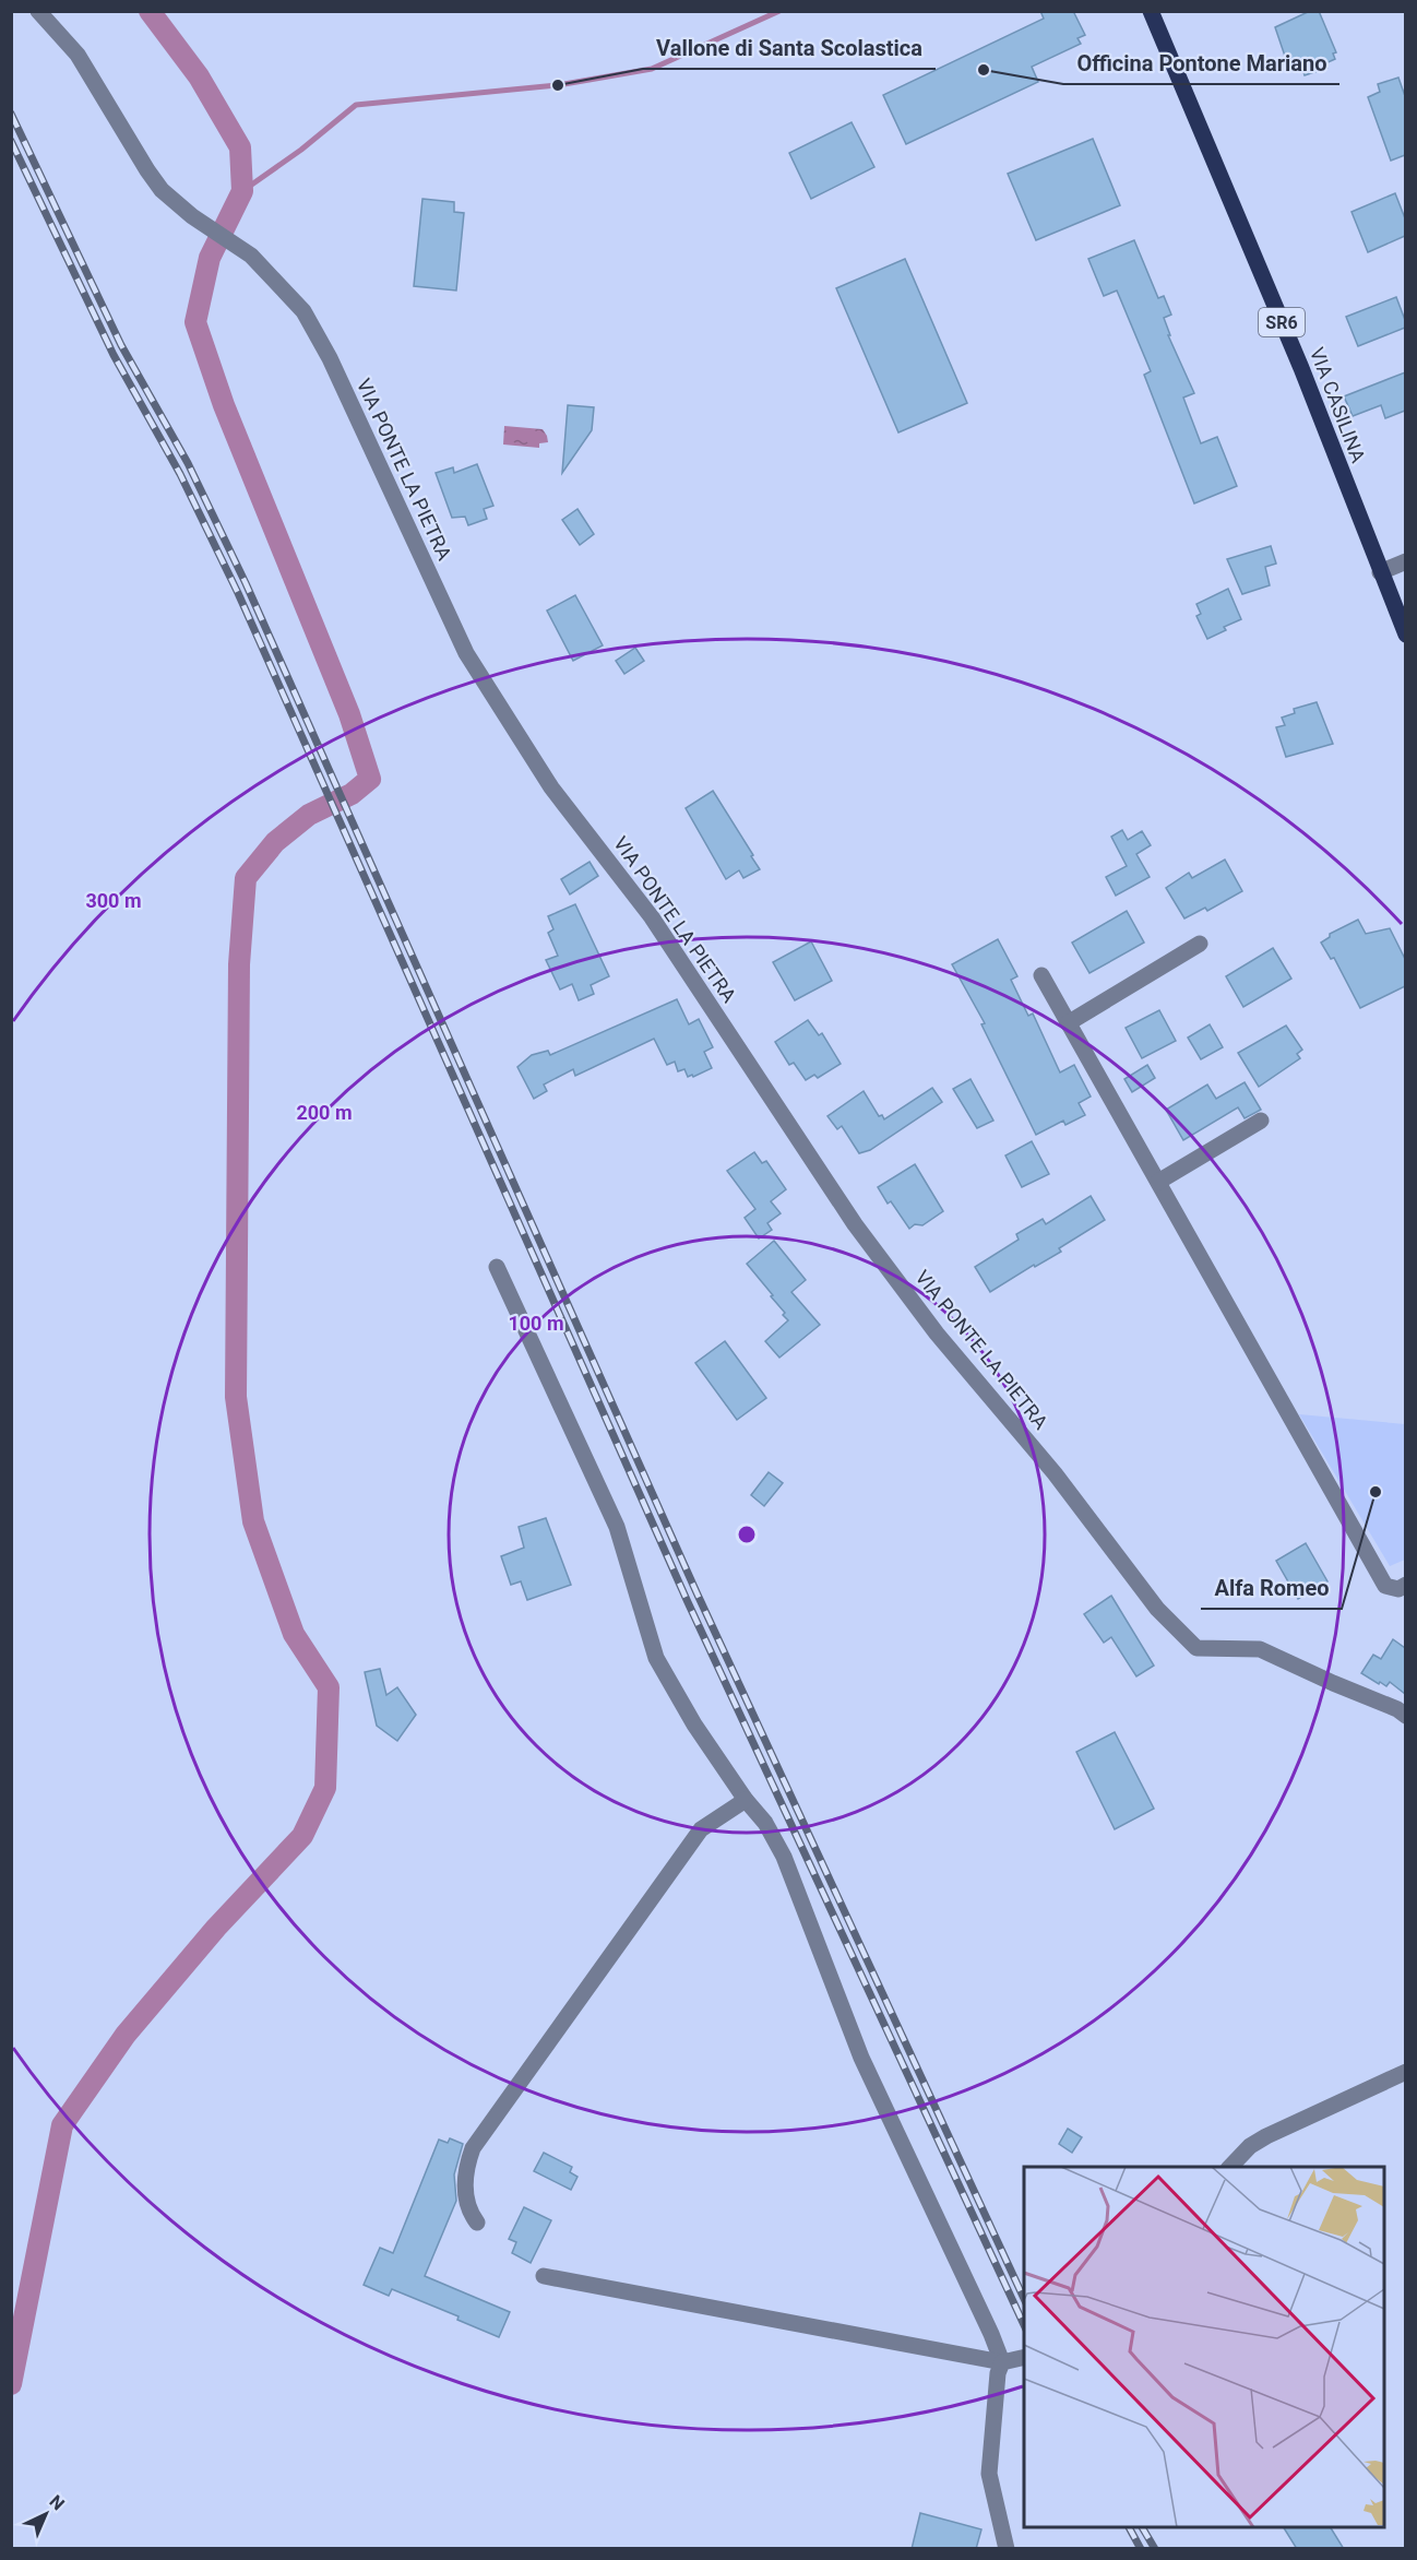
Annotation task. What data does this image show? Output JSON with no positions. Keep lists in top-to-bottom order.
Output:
{
  "streets": {
    "main road": ["SR6", "VIA CASILINA"],
    "street": ["VIA PONTE LA PIETRA"]
  },
  "places": ["Officina Pontone Mariano", "Vallone di Santa Scolastica", "Alfa Romeo"],
  "north": "top right",
  "rings": ["300 m", "200 m", "100 m"]
}
